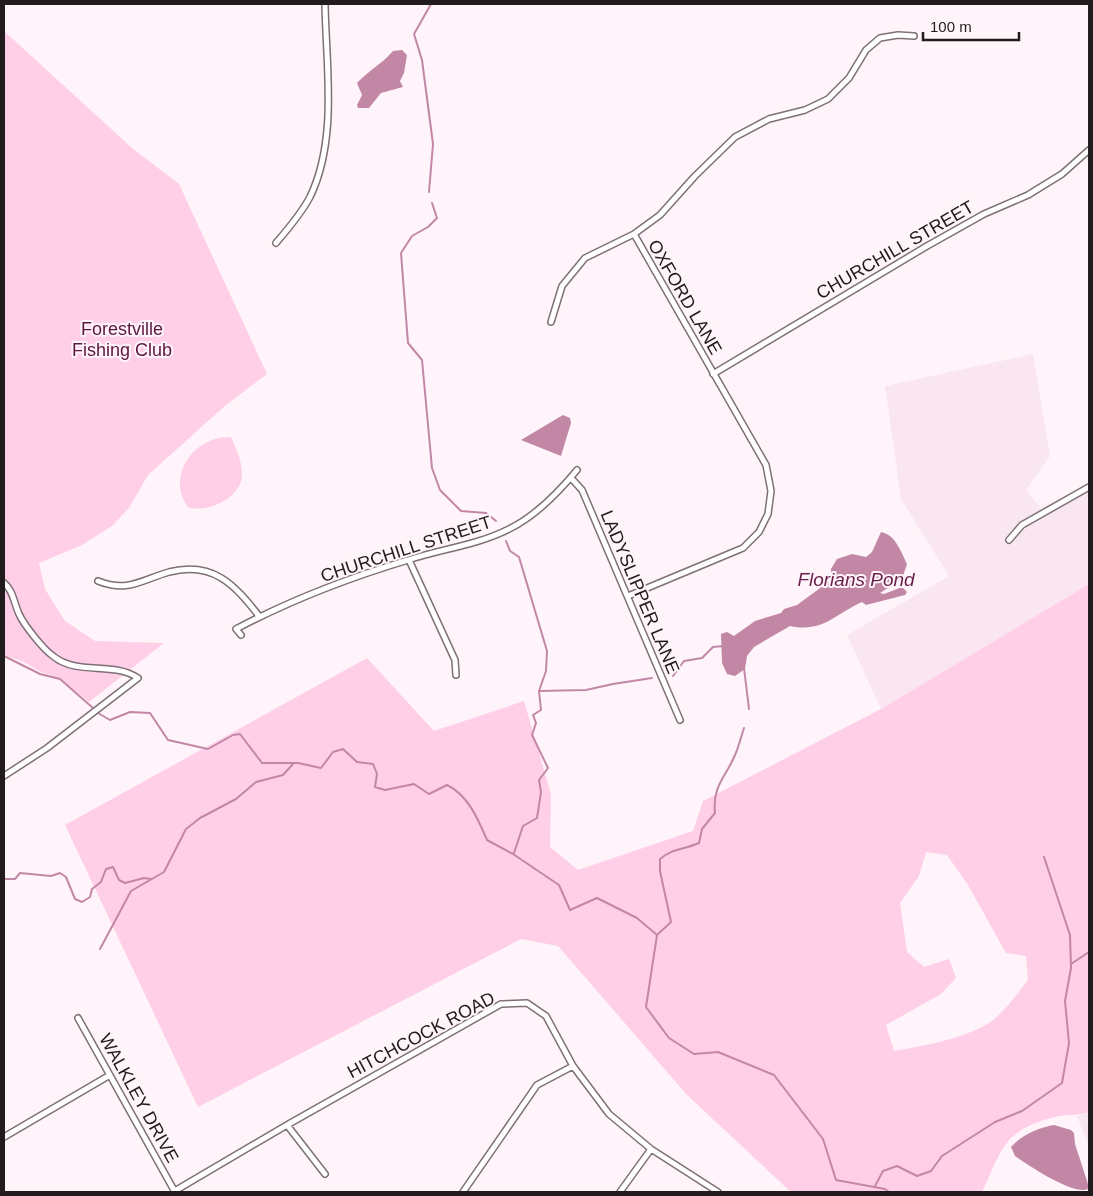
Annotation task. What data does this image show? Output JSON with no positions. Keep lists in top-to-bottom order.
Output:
{
  "streets": {
    "street": [
      "CHURCHILL STREET",
      "OXFORD LANE",
      "LADYSLIPPER LANE",
      "HITCHCOCK ROAD",
      "WALKLEY DRIVE"
    ]
  },
  "crossings": [
    ["CHURCHILL STREET", "OXFORD LANE"],
    ["CHURCHILL STREET", "LADYSLIPPER LANE"],
    ["OXFORD LANE", "LADYSLIPPER LANE"],
    ["HITCHCOCK ROAD", "WALKLEY DRIVE"]
  ],
  "water": ["Florians Pond"],
  "parks": ["Forestville Fishing Club"],
  "scale_bar": "100 m"
}
